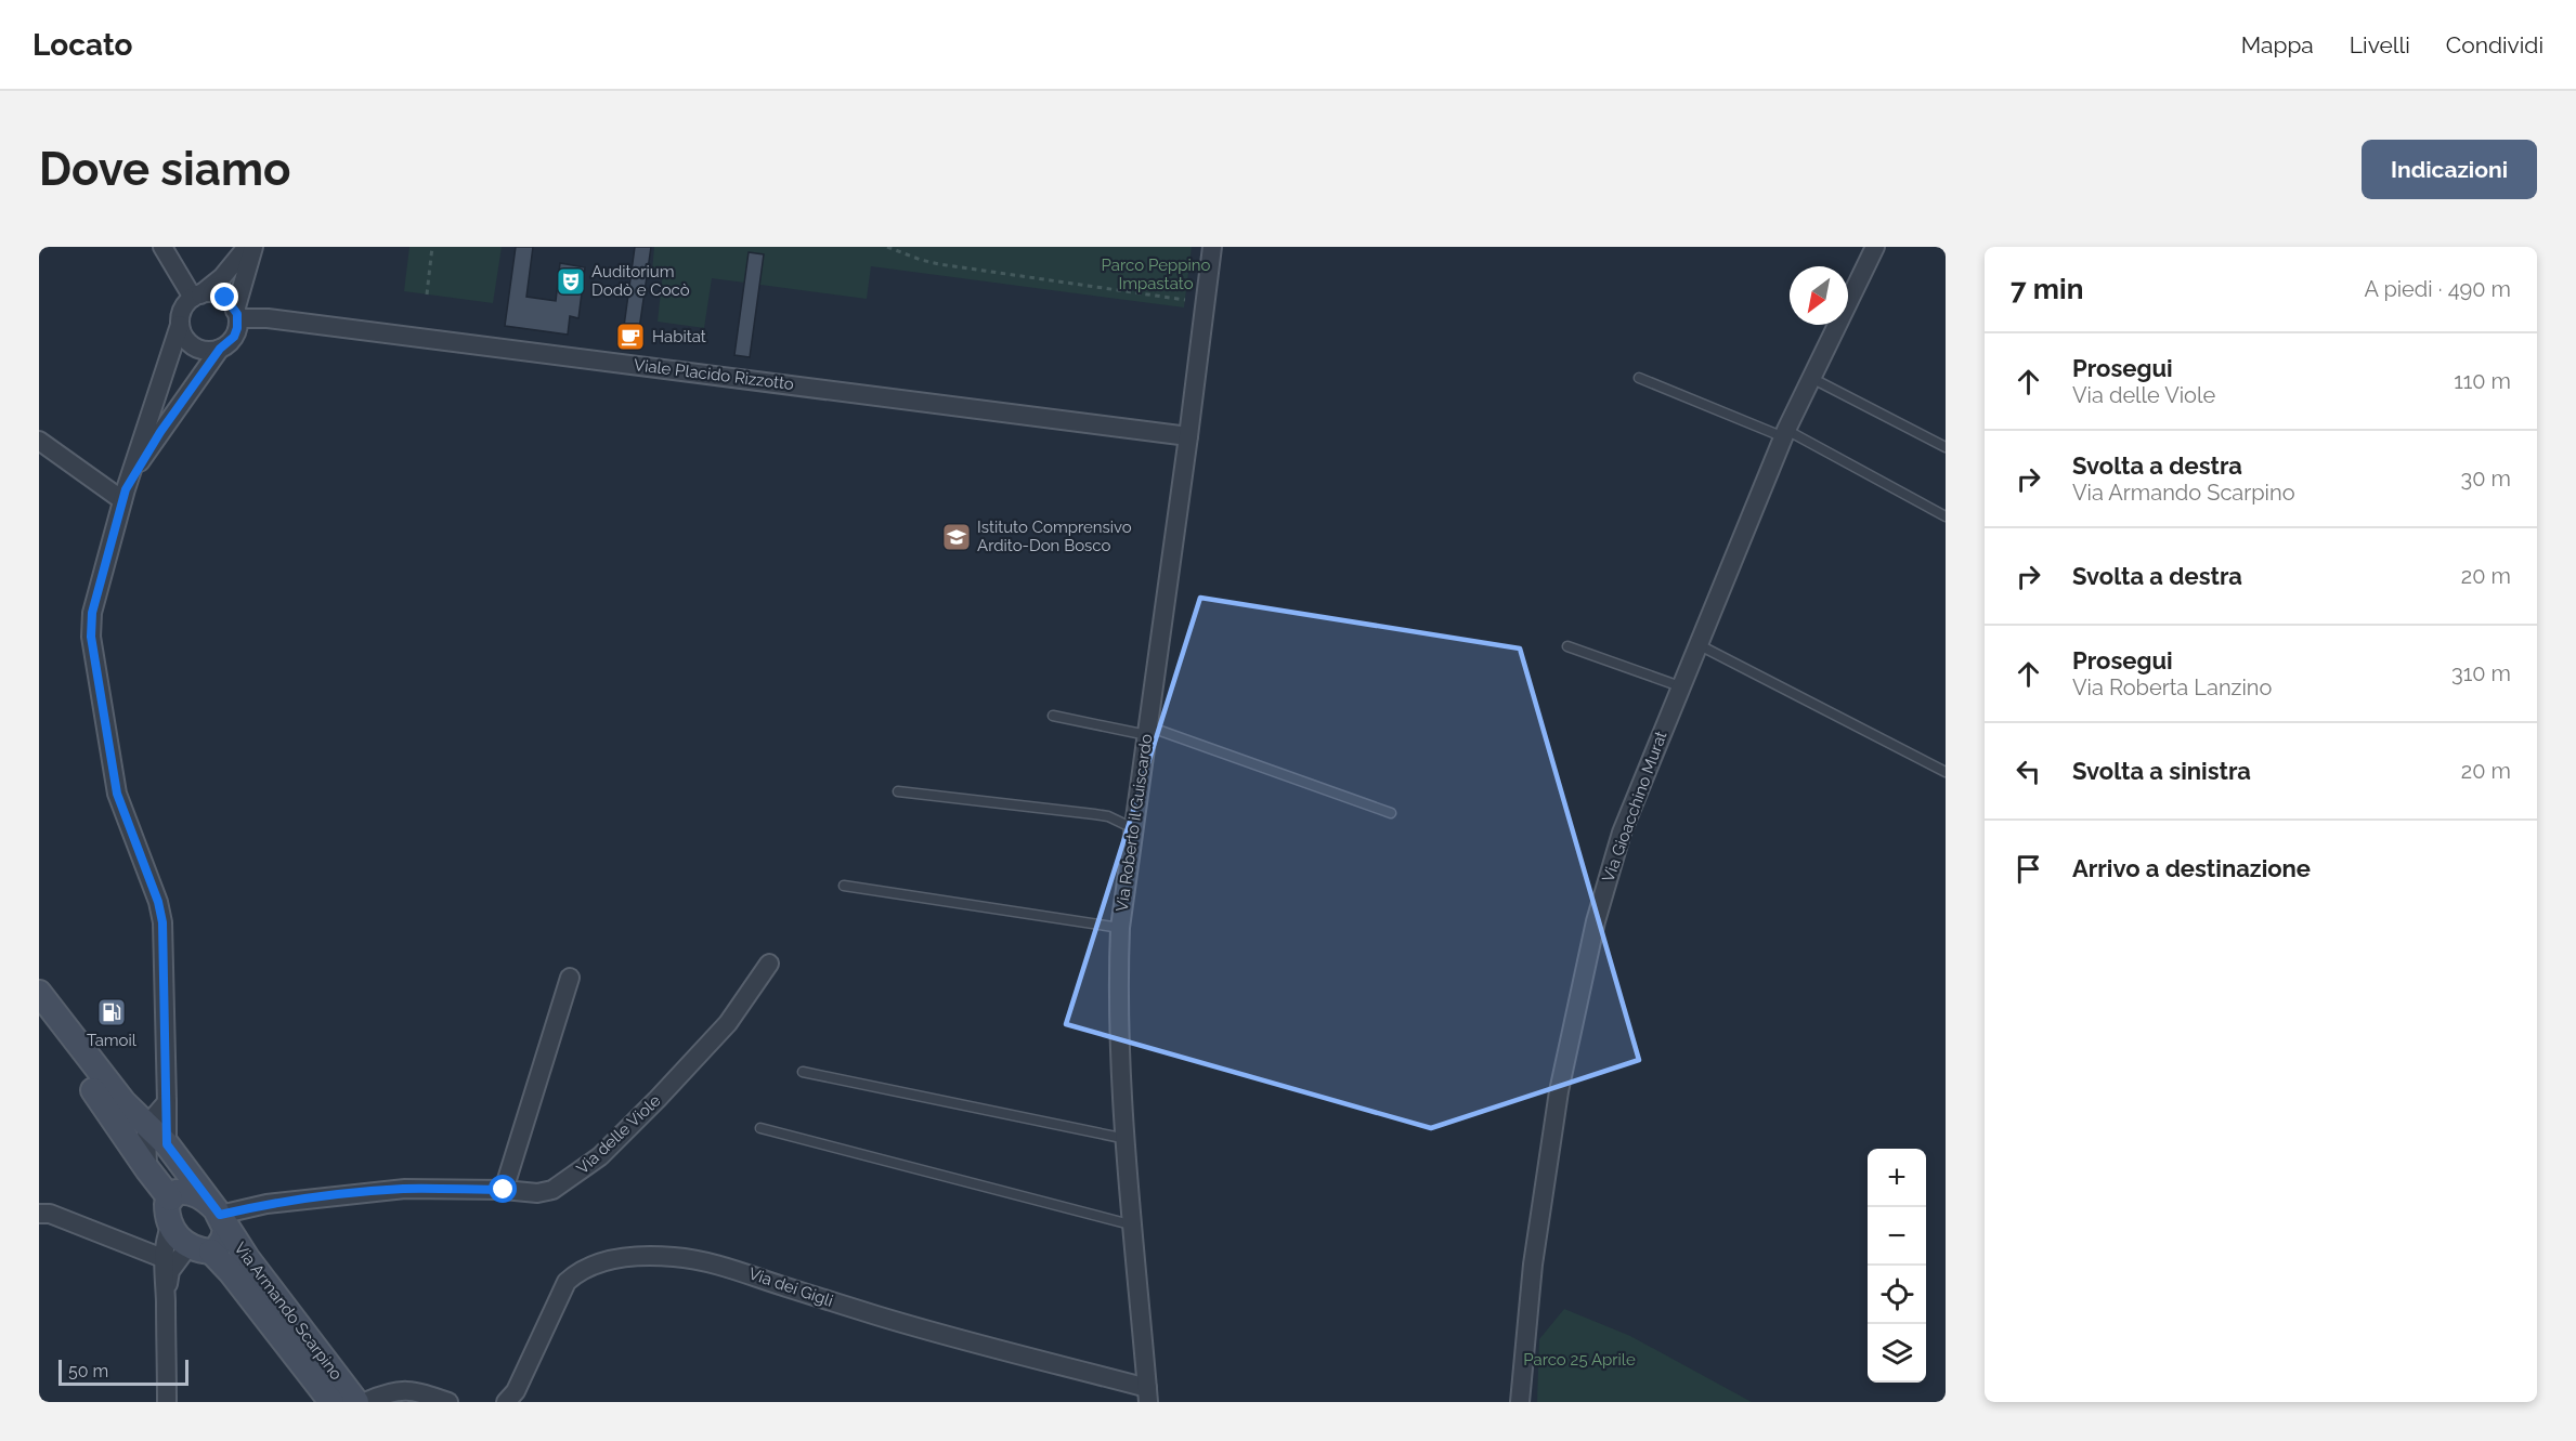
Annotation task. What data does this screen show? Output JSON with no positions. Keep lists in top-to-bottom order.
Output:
{
  "streets": {
    "street": [
      "Viale Placido Rizzotto",
      "Via Gioacchino Murat",
      "Via Roberto il Guiscardo",
      "Via delle Viole",
      "Via dei Gigli",
      "Via Armando Scarpino"
    ]
  },
  "crossings": [
    ["Viale Placido Rizzotto", "Via Roberto il Guiscardo"],
    ["Via Roberto il Guiscardo", "Via dei Gigli"],
    ["Via delle Viole", "Via Armando Scarpino"]
  ],
  "parks": ["Parco Peppino Impastato", "Parco 25 Aprile"],
  "places": {
    "theatre": ["Auditorium Dodò e Cocò"],
    "cafe": ["Habitat"],
    "school or university": ["Istituto Comprensivo Ardito-Don Bosco"],
    "fuel station": ["Tamoil"]
  },
  "scale_bar": "50 m",
  "north": "bottom left",
  "page": {
    "header": "Locato",
    "nav": ["Mappa", "Livelli", "Condividi"],
    "buttons": "Indicazioni",
    "title": "Dove siamo",
    "heading": ["7 min", "A piedi · 490 m"],
    "list": [
      ["Prosegui", "Via delle Viole", "110 m"],
      ["Svolta a destra", "Via Armando Scarpino", "30 m"],
      ["Svolta a destra", "20 m"],
      ["Prosegui", "Via Roberta Lanzino", "310 m"],
      ["Svolta a sinistra", "20 m"],
      "Arrivo a destinazione"
    ],
    "map_buttons": ["+", "−"],
    "scale": "50 m"
  }
}
